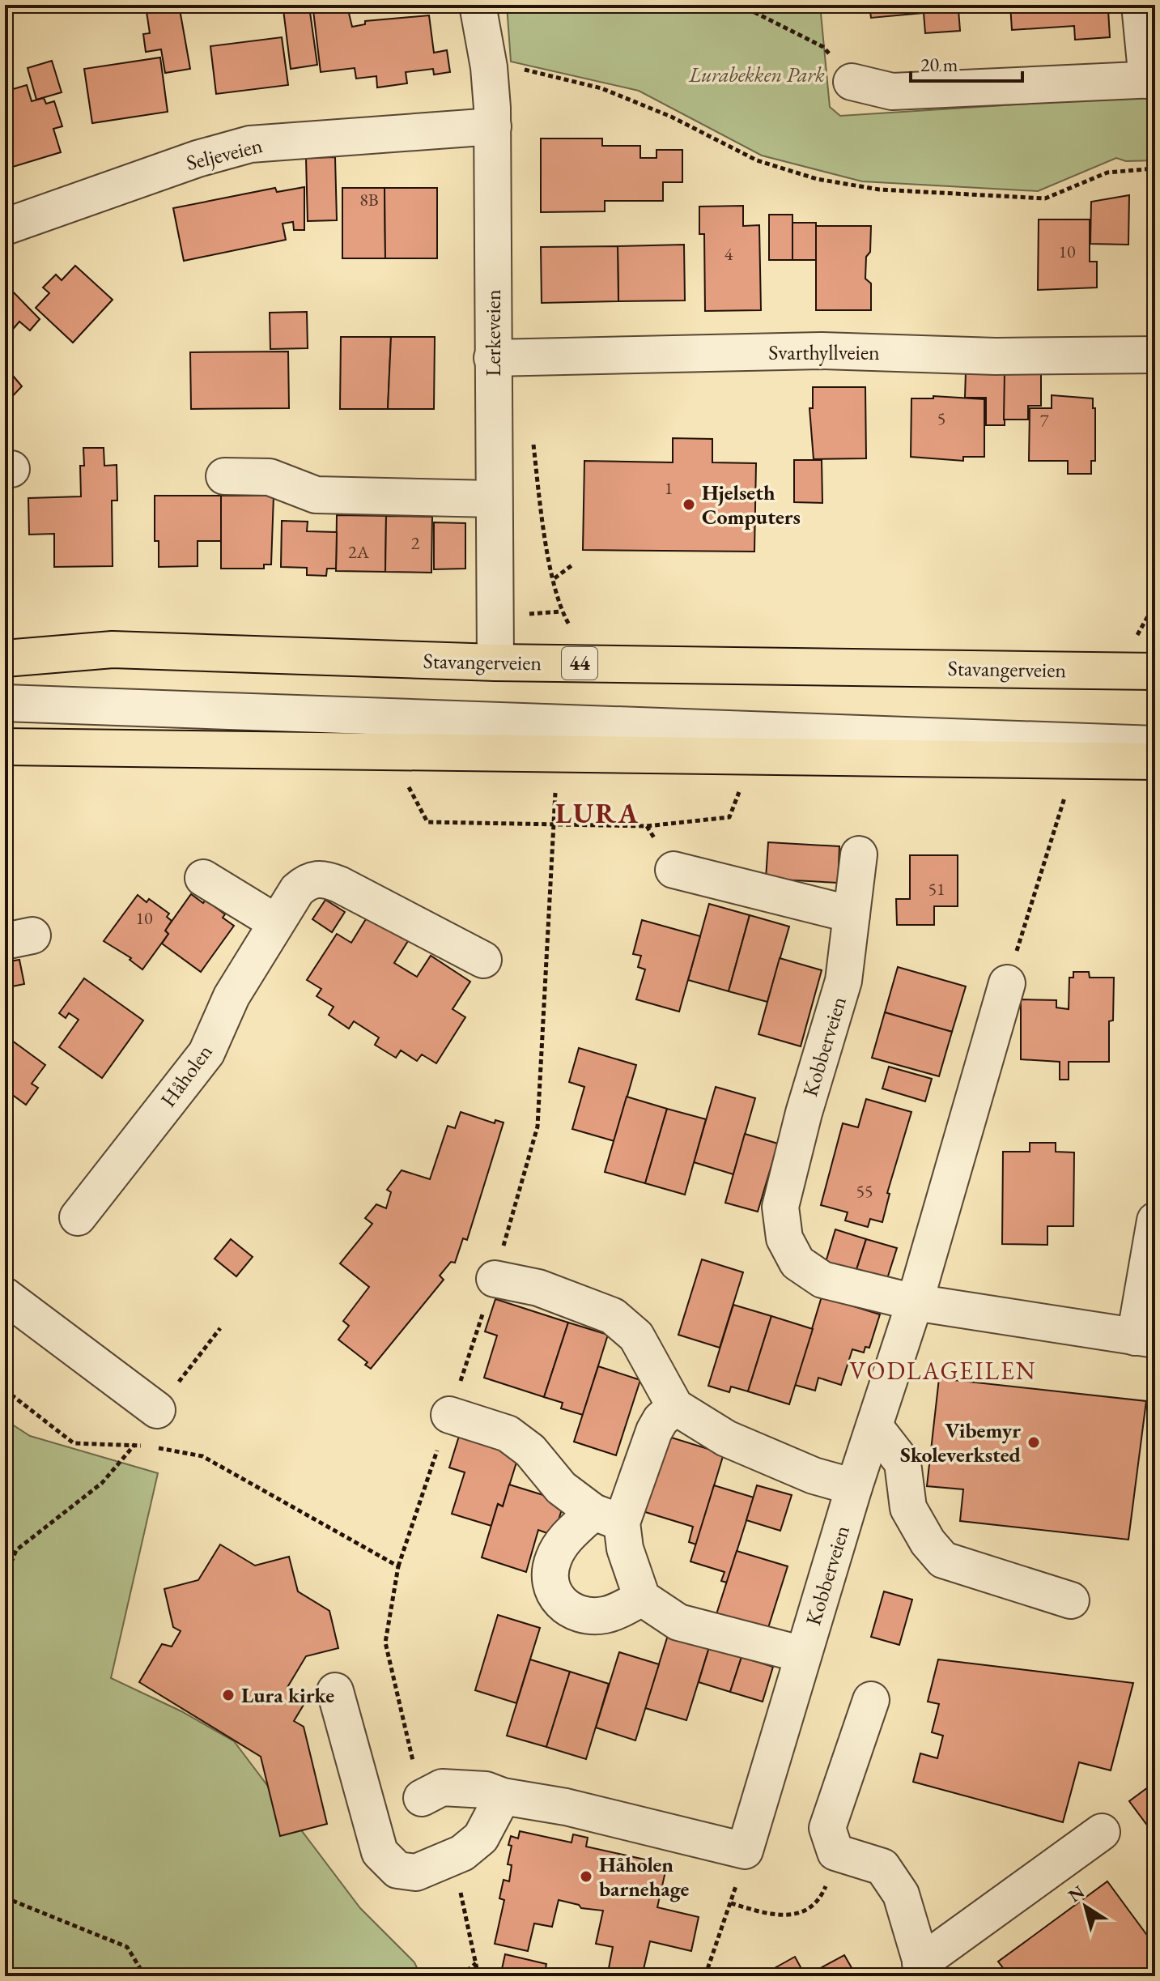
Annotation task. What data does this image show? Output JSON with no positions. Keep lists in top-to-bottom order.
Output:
{
  "streets": {
    "main road": ["Stavangerveien", "44"],
    "street": [
      "Seljeveien",
      "Lerkeveien",
      "Svarthyllveien",
      "Kobberveien",
      "Håholen"
    ]
  },
  "crossings": [
    ["Seljeveien", "Lerkeveien"],
    ["Lerkeveien", "Svarthyllveien"],
    ["Lerkeveien", "Stavangerveien"]
  ],
  "districts": ["LURA", "VODLAGEILEN"],
  "parks": ["Lurabekken Park"],
  "places": [
    "Hjelseth Computers",
    "Vibemyr Skoleverksted",
    "Lura kirke",
    "Håholen barnehage"
  ],
  "house_numbers": [
    "8B",
    "10",
    "4",
    "5",
    "7",
    "1",
    "2",
    "2A",
    "51",
    "10",
    "55"
  ],
  "scale_bar": "20 m",
  "north": "top left"
}
